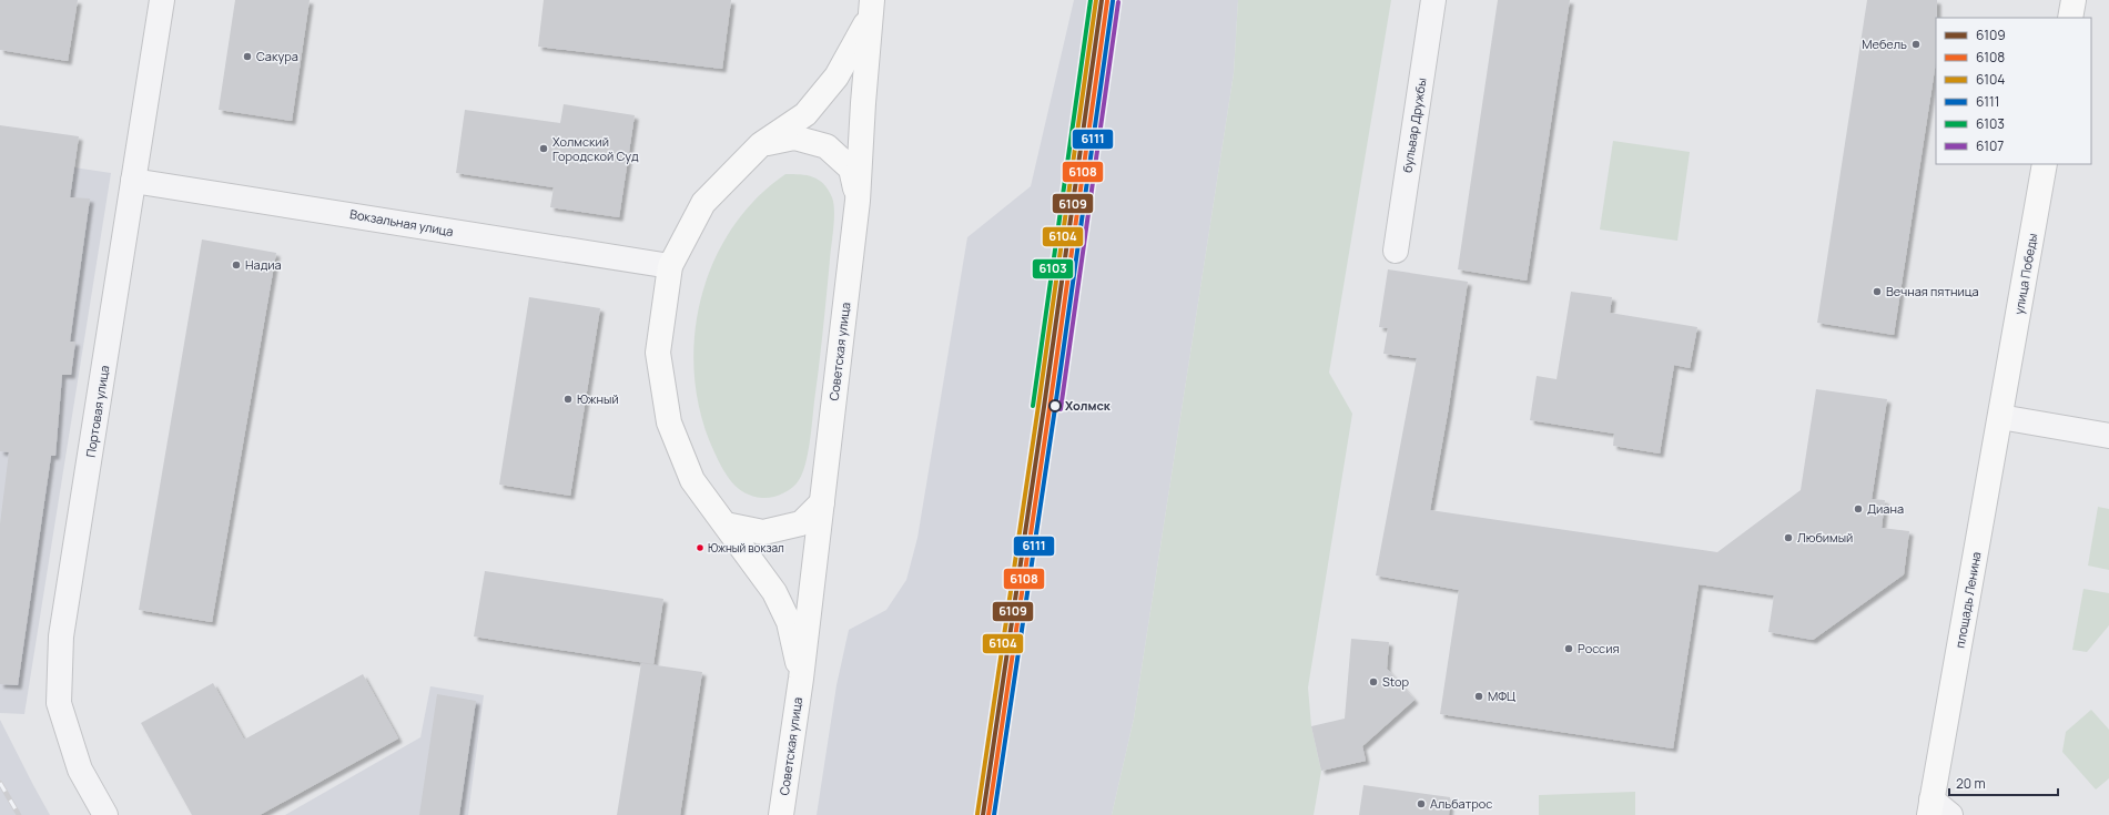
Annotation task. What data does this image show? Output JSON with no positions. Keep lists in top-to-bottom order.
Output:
{
  "streets": {
    "main road": ["улица Победы", "Советская улица", "площадь Ленина"],
    "street": ["бульвар Дружбы", "Вокзальная улица", "Портовая улица"]
  },
  "crossings": [
    ["Вокзальная улица", "Советская улица"],
    ["Вокзальная улица", "Портовая улица"],
    ["улица Победы", "площадь Ленина"]
  ],
  "places": [
    "Мебель",
    "Сакура",
    "Холмский Городской Суд",
    "Надиа",
    "Вечная пятница",
    "Южный",
    "Холмск",
    "Диана",
    "Любимый",
    "Южный вокзал",
    "Россия",
    "Stop",
    "МФЦ",
    "Альбатрос"
  ],
  "lines": [
    "transit line 6109",
    "transit line 6104",
    "transit line 6103",
    "transit line 6108",
    "transit line 6111",
    "transit line 6107"
  ],
  "legend": [
    "6109",
    "6108",
    "6104",
    "6111",
    "6103",
    "6107"
  ],
  "scale_bar": "20 m"
}
